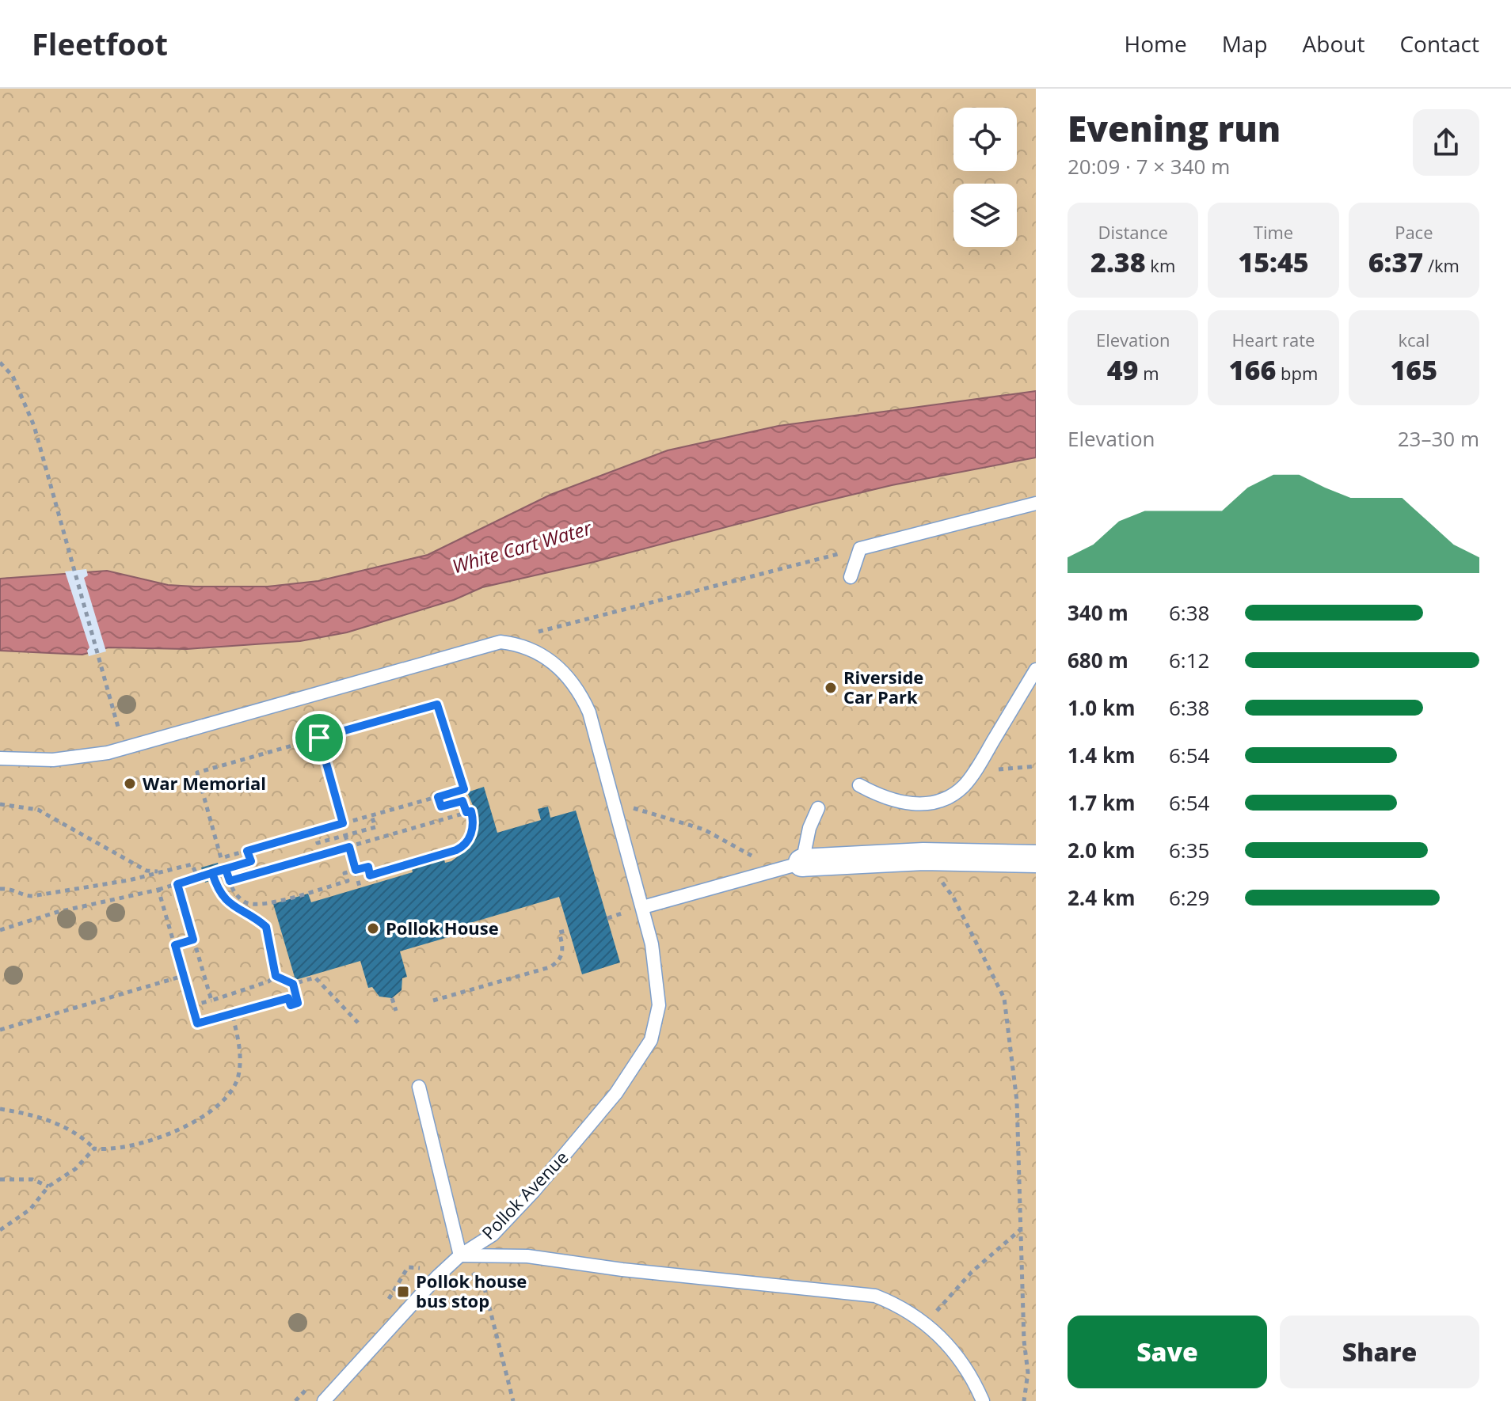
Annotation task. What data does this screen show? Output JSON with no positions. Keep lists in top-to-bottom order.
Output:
{
  "streets": {
    "lane": ["Pollok Avenue"]
  },
  "water": ["White Cart Water"],
  "places": {
    "other": ["Riverside Car Park", "War Memorial", "Pollok House"],
    "transit": ["Pollok house bus stop"]
  },
  "page": {
    "header": "Fleetfoot",
    "nav": [
      "Home",
      "Map",
      "About",
      "Contact"
    ],
    "heading": ["Evening run", "20:09 · 7 × 340 m"],
    "stats": [
      ["Distance", "2.38 km"],
      ["Time", "15:45"],
      ["Pace", "6:37 /km"],
      ["Elevation", "49 m"],
      ["Heart rate", "166 bpm"],
      ["kcal", "165"]
    ],
    "chart": ["Elevation", "23–30 m"],
    "list": [
      {
        "name": "340 m",
        "note": "6:38"
      },
      {
        "name": "680 m",
        "note": "6:12"
      },
      {
        "name": "1.0 km",
        "note": "6:38"
      },
      {
        "name": "1.4 km",
        "note": "6:54"
      },
      {
        "name": "1.7 km",
        "note": "6:54"
      },
      {
        "name": "2.0 km",
        "note": "6:35"
      },
      {
        "name": "2.4 km",
        "note": "6:29"
      }
    ],
    "buttons": ["Save", "Share"]
  }
}
